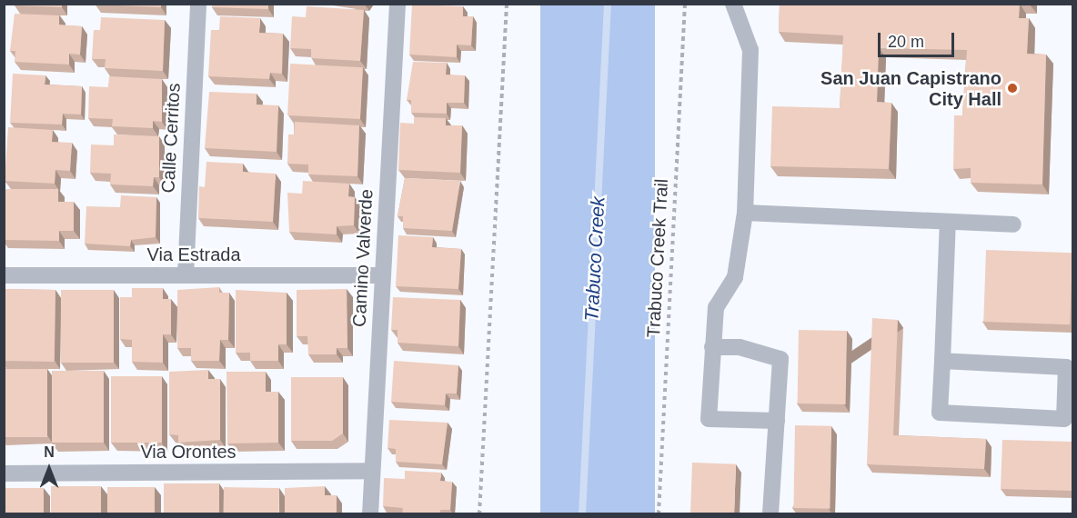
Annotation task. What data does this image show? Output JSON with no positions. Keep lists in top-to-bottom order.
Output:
{
  "streets": {
    "street": [
      "Calle Cerritos",
      "Via Estrada",
      "Camino Valverde",
      "Via Orontes"
    ],
    "path": ["Trabuco Creek Trail"]
  },
  "crossings": [
    ["Calle Cerritos", "Via Estrada"],
    ["Via Estrada", "Camino Valverde"],
    ["Camino Valverde", "Via Orontes"]
  ],
  "water": ["Trabuco Creek"],
  "places": ["San Juan Capistrano City Hall"],
  "scale_bar": "20 m",
  "north": "top"
}
